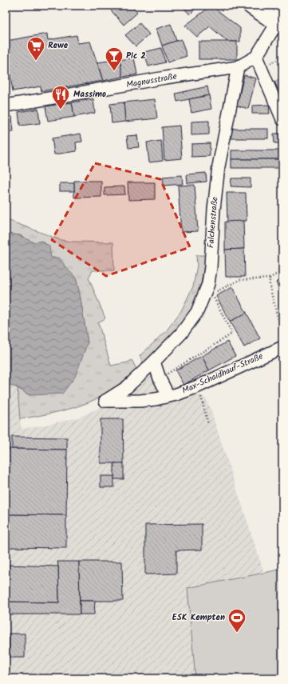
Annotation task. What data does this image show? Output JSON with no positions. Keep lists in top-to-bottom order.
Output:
{
  "streets": {
    "street": ["Magnusstraße", "Falchenstraße", "Max-Schaidhauf-Straße"]
  },
  "crossings": [
    ["Magnusstraße", "Falchenstraße"],
    ["Falchenstraße", "Max-Schaidhauf-Straße"]
  ],
  "places": {
    "supermarket": ["Rewe"],
    "bar": ["Pic 2"],
    "restaurant": ["Massimo"],
    "sports": ["ESK Kempten"]
  }
}
